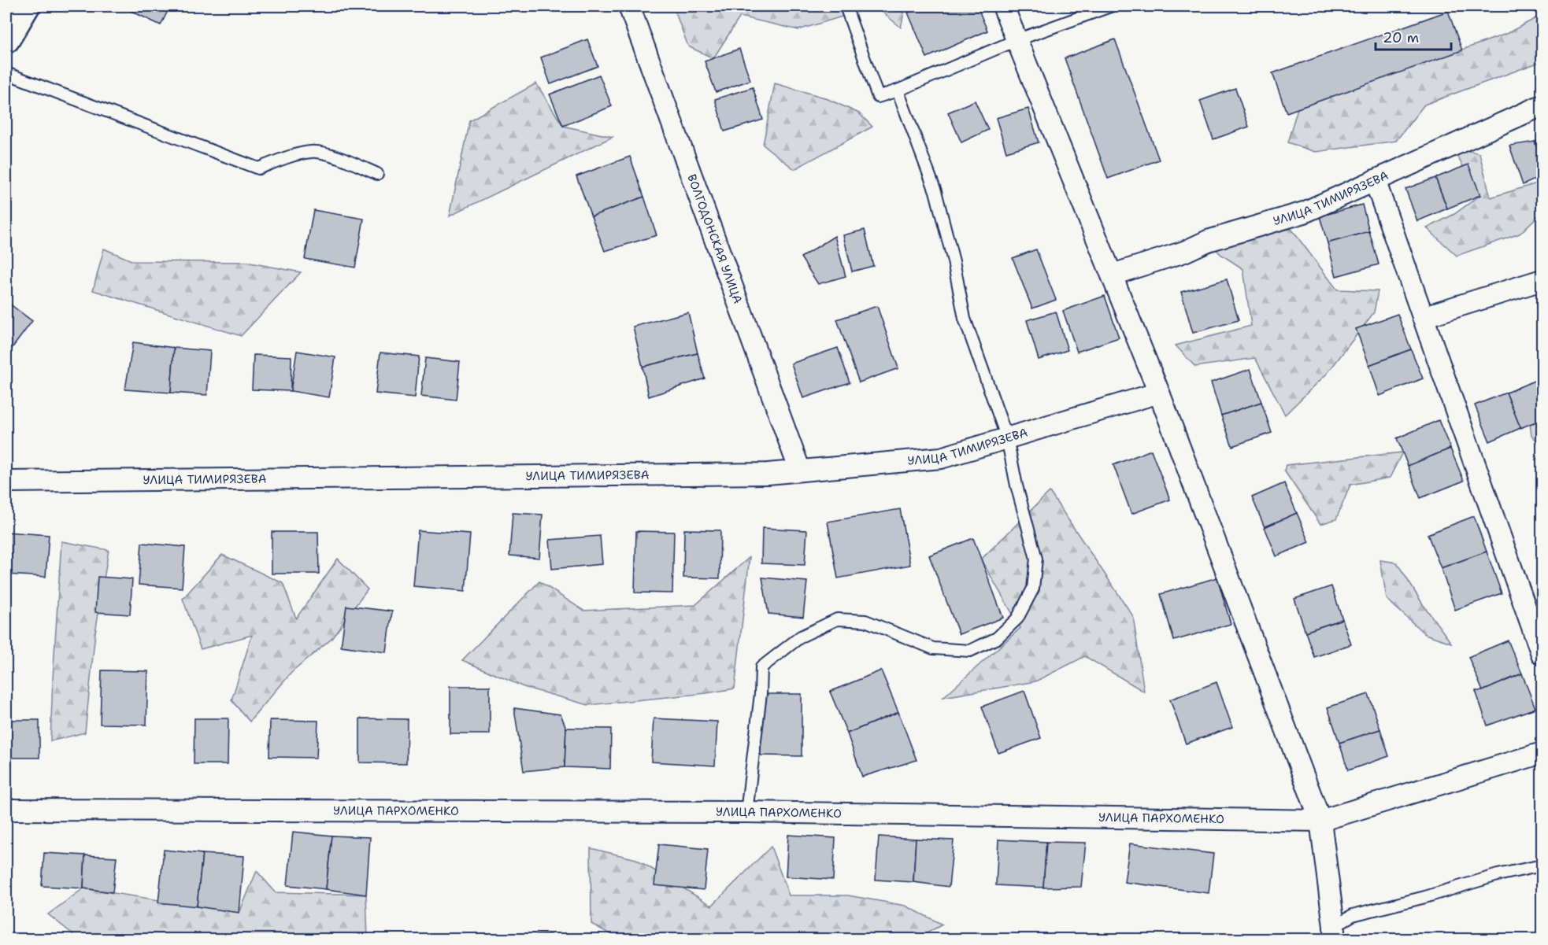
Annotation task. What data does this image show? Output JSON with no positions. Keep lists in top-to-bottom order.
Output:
{
  "streets": {
    "street": ["УЛИЦА ТИМИРЯЗЕВА", "ВОЛГОДОНСКАЯ УЛИЦА", "УЛИЦА ПАРХОМЕНКО"]
  },
  "crossings": [
    ["УЛИЦА ТИМИРЯЗЕВА", "ВОЛГОДОНСКАЯ УЛИЦА"]
  ],
  "scale_bar": "20 m"
}
